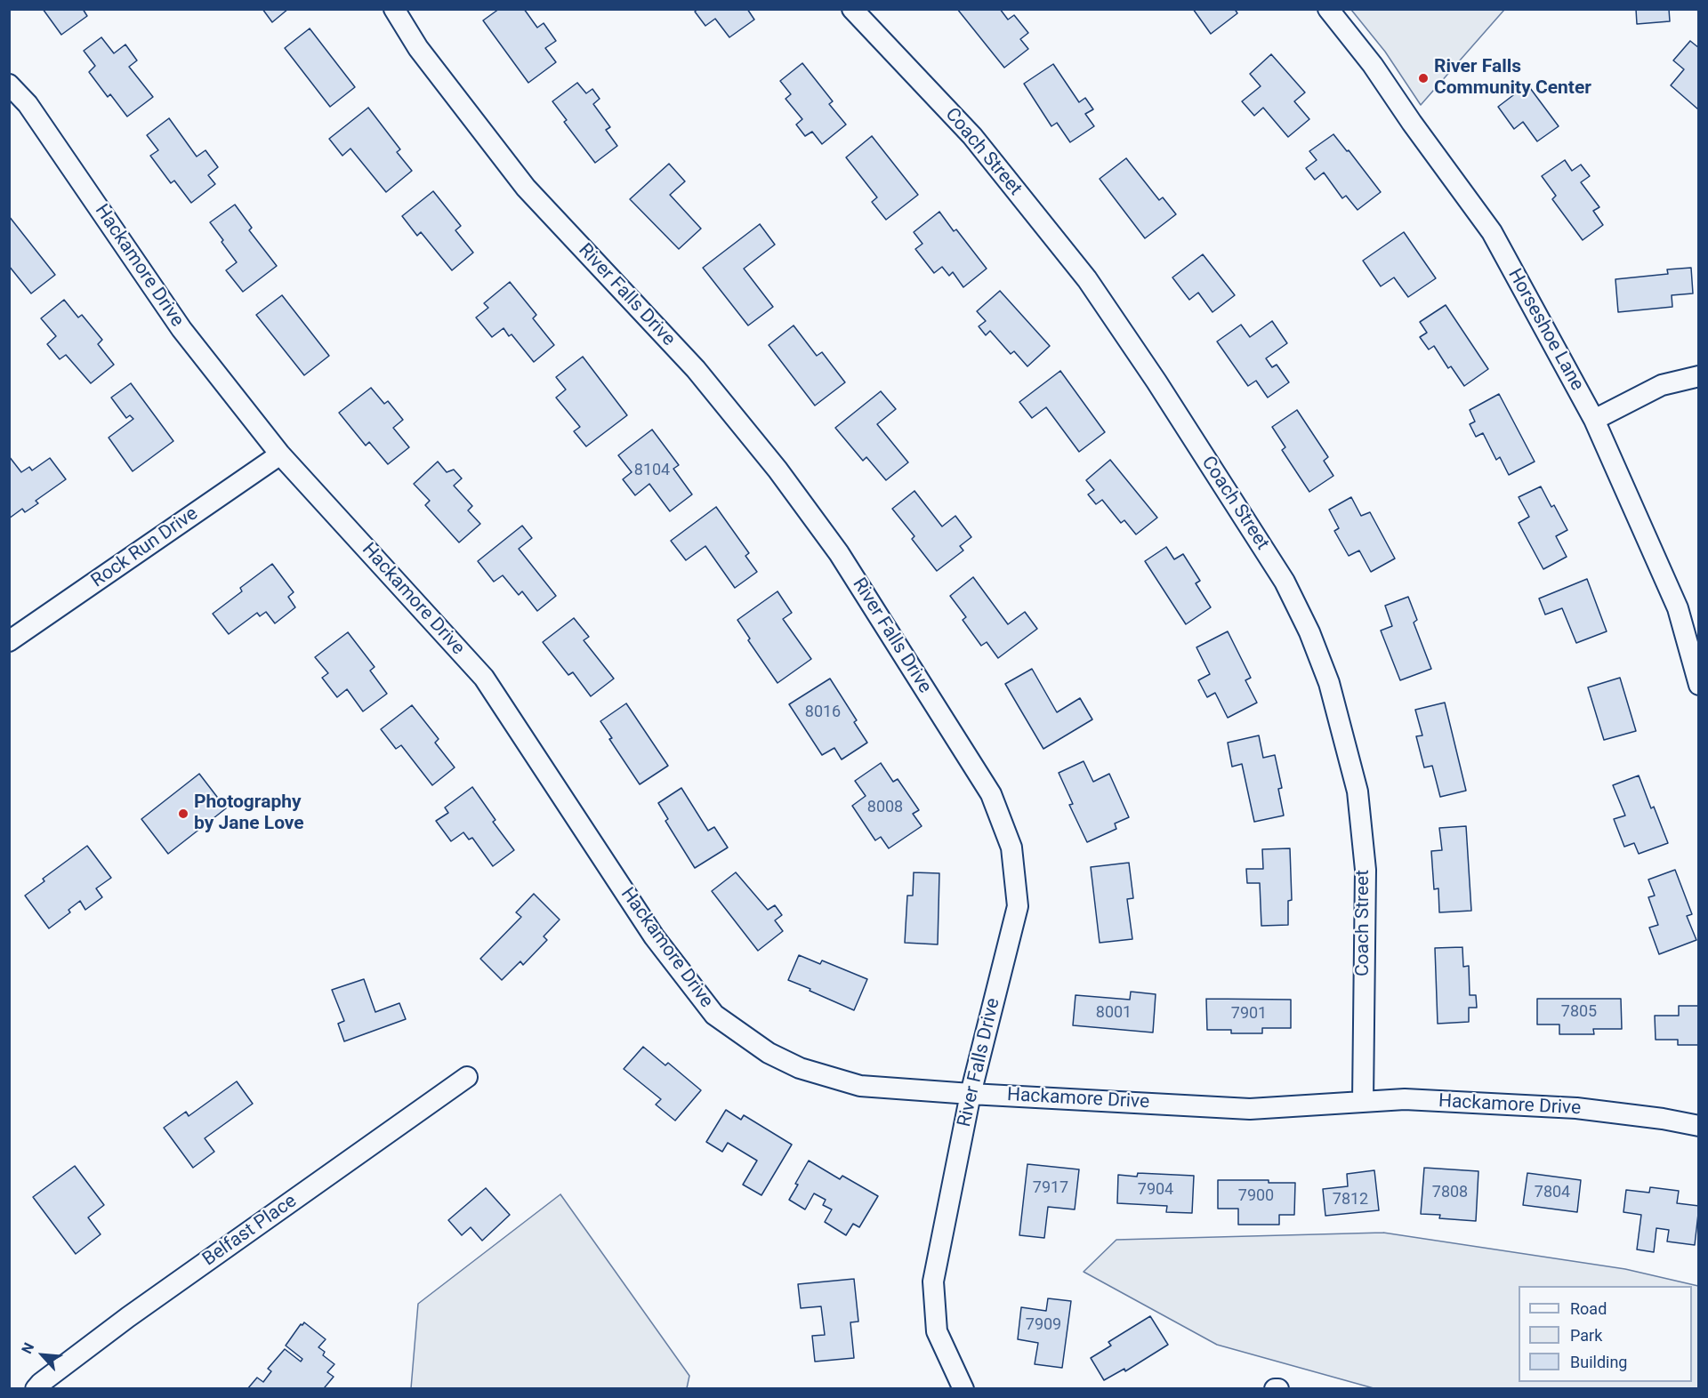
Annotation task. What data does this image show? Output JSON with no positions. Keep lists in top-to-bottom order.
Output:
{
  "streets": {
    "street": [
      "Coach Street",
      "Hackamore Drive",
      "River Falls Drive",
      "Horseshoe Lane",
      "Rock Run Drive",
      "Belfast Place"
    ]
  },
  "crossings": [
    ["Coach Street", "Hackamore Drive"],
    ["Hackamore Drive", "River Falls Drive"],
    ["Hackamore Drive", "Rock Run Drive"]
  ],
  "places": ["River Falls Community Center", "Photography by Jane Love"],
  "house_numbers": [
    "8104",
    "8016",
    "8008",
    "7805",
    "8001",
    "7901",
    "7917",
    "7904",
    "7808",
    "7804",
    "7900",
    "7812",
    "7909"
  ],
  "legend": ["Road", "Park", "Building"],
  "north": "top left"
}
